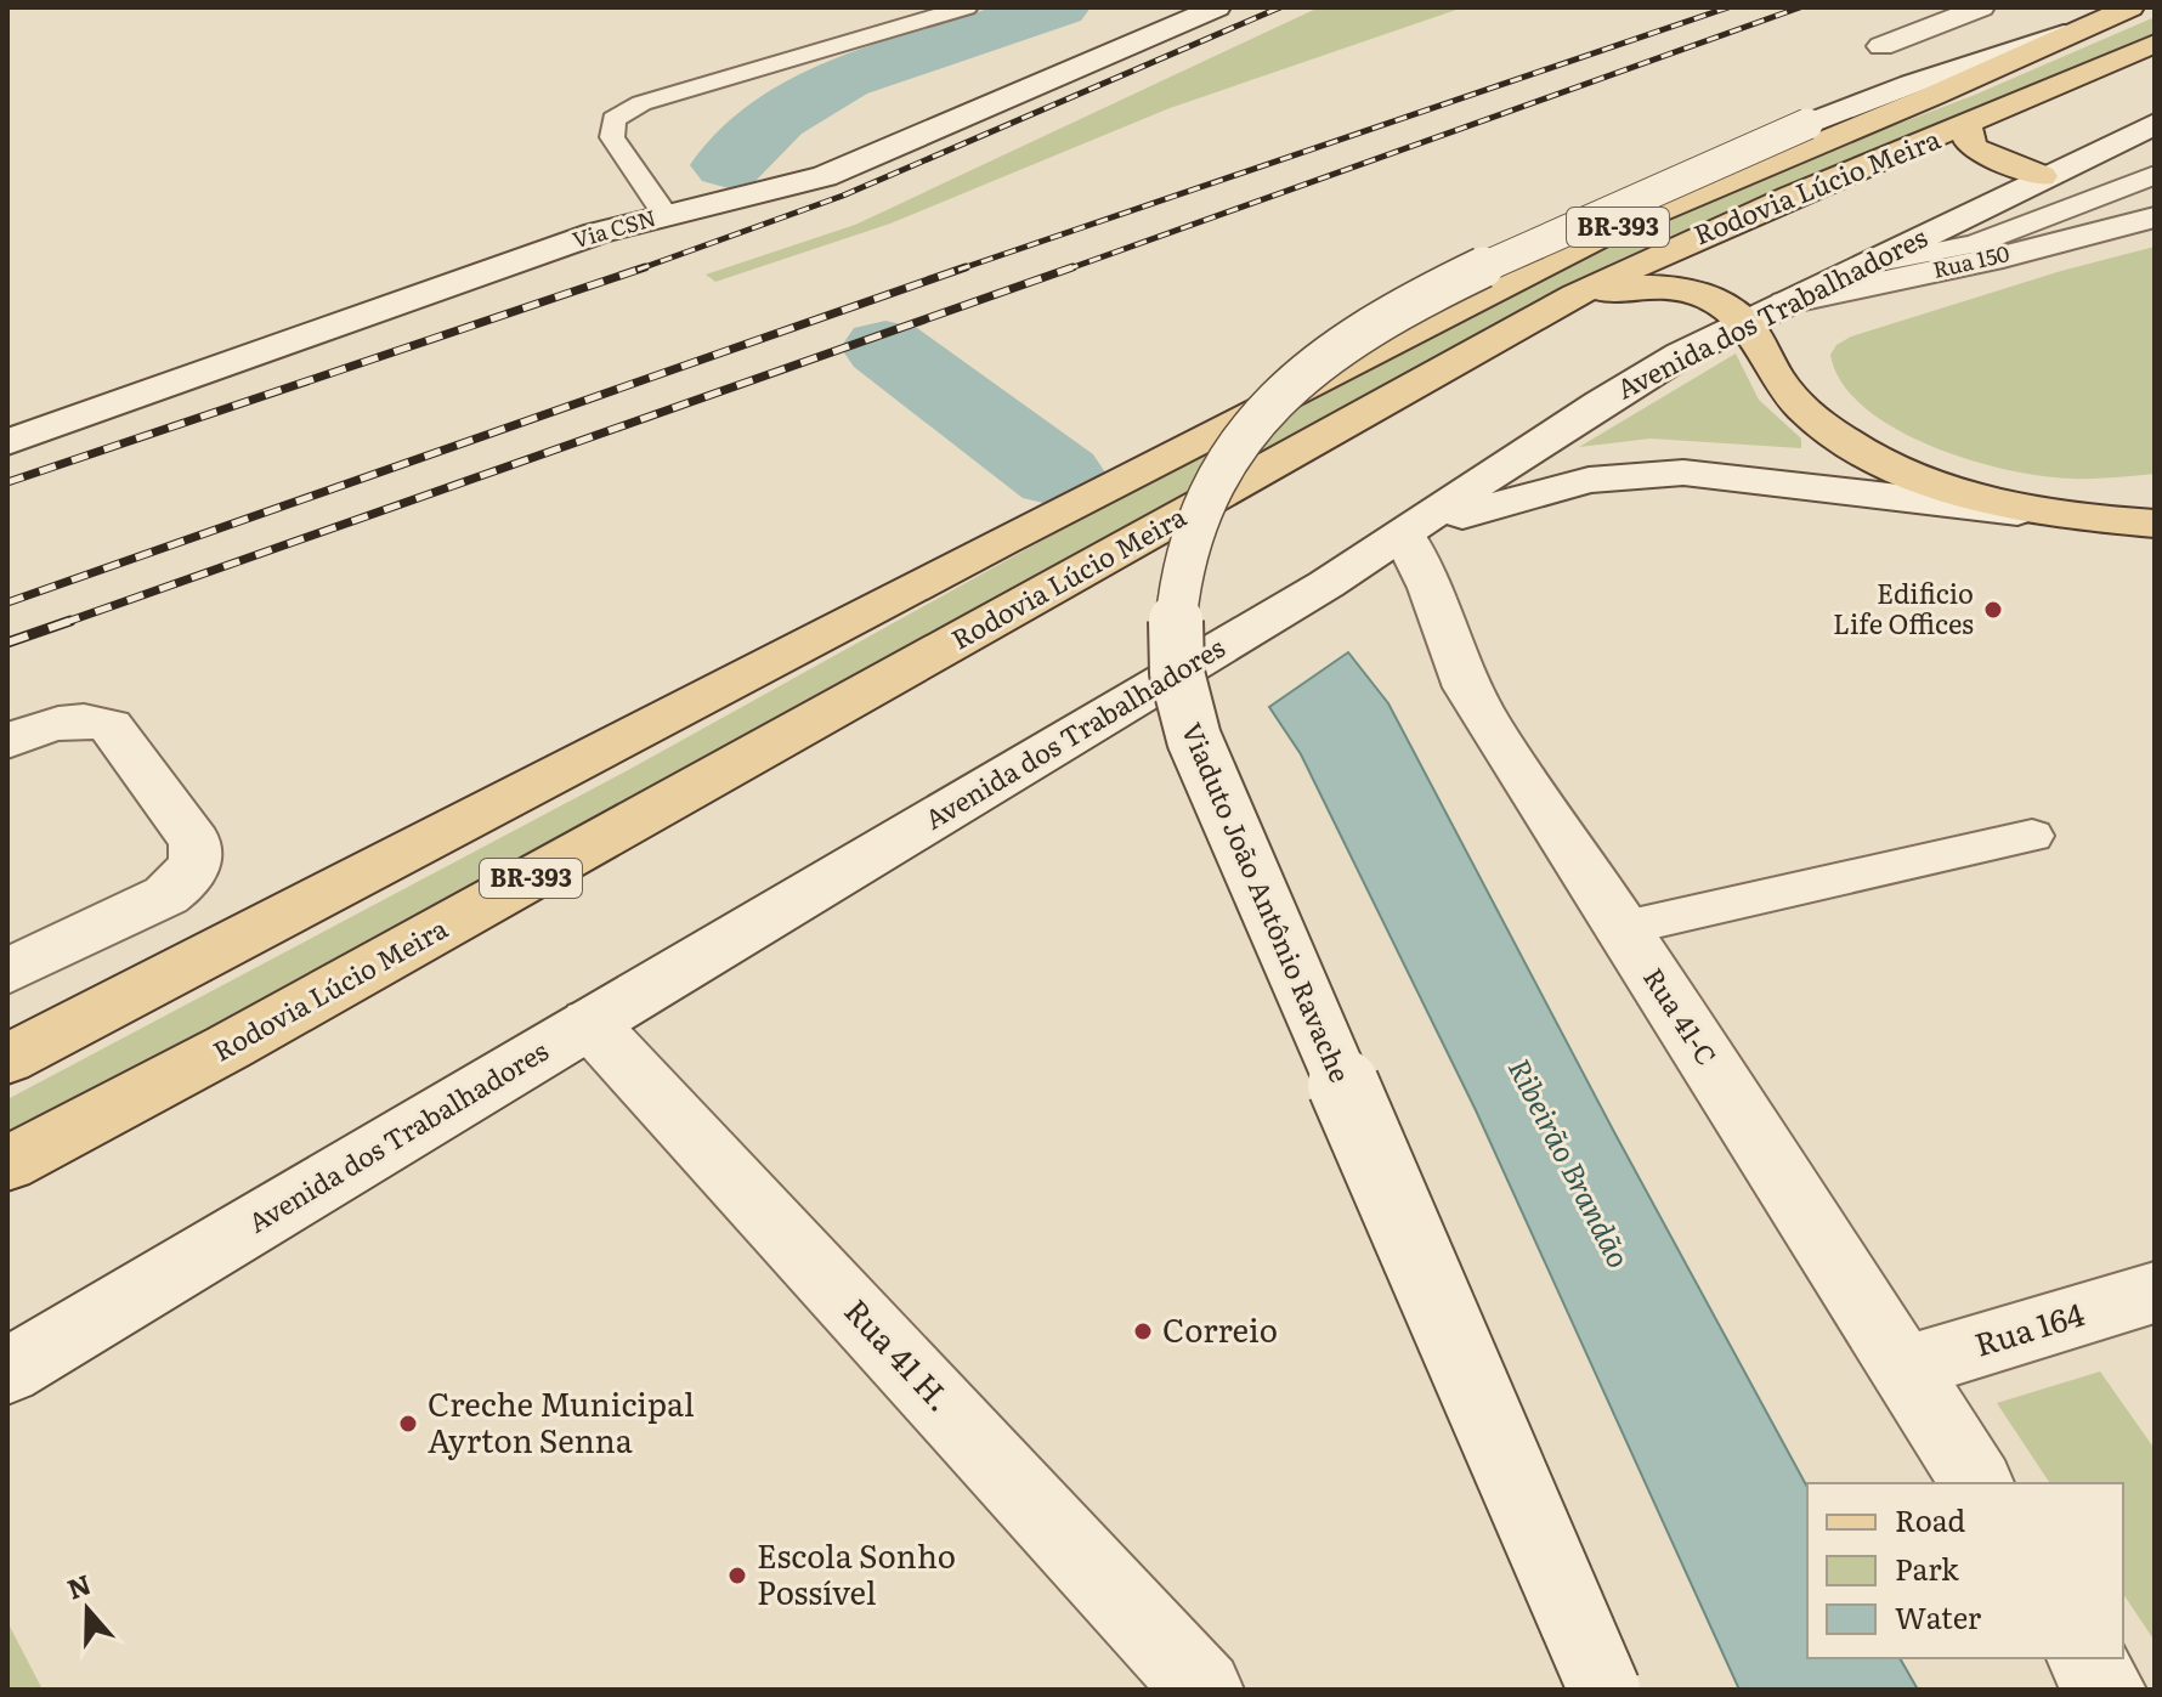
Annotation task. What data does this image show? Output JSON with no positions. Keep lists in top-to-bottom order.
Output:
{
  "streets": {
    "main road": ["Rodovia Lúcio Meira", "BR-393"],
    "street": [
      "Via CSN",
      "Rua 150",
      "Avenida dos Trabalhadores",
      "Viaduto João Antônio Ravache",
      "Rua 41-C",
      "Rua 164",
      "Rua 41 H."
    ]
  },
  "crossings": [
    ["Rodovia Lúcio Meira", "Viaduto João Antônio Ravache"],
    ["Rua 150", "Avenida dos Trabalhadores"],
    ["Avenida dos Trabalhadores", "Rua 41-C"],
    ["Avenida dos Trabalhadores", "Rua 41 H."],
    ["Rua 41-C", "Rua 164"]
  ],
  "water": ["Ribeirão Brandão"],
  "places": [
    "Edificio Life Offices",
    "Correio",
    "Creche Municipal Ayrton Senna",
    "Escola Sonho Possível"
  ],
  "legend": ["Road", "Park", "Water"],
  "north": "top"
}
